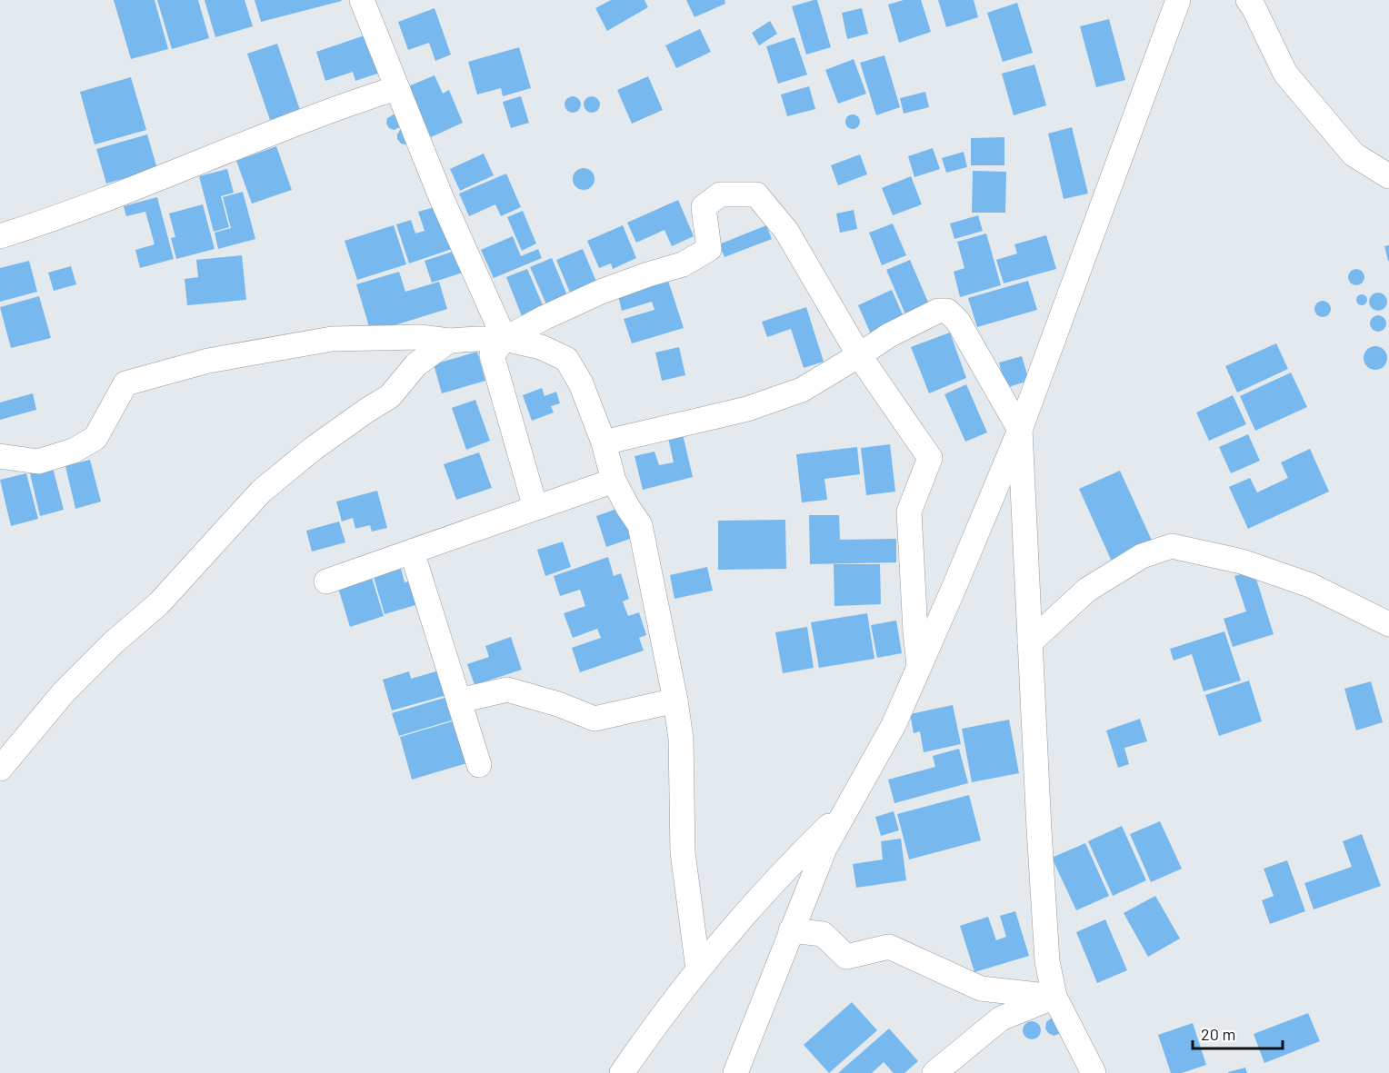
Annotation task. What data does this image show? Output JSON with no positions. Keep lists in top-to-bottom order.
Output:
{
  "scale_bar": "20 m"
}
